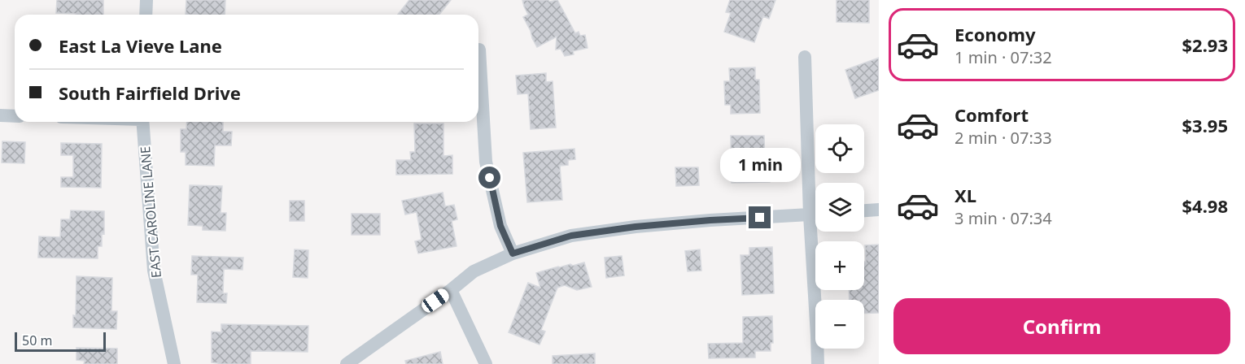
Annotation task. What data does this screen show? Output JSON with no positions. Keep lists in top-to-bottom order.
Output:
{
  "streets": {
    "street": ["EAST CAROLINE LANE"]
  },
  "scale_bar": "50 m",
  "page": {
    "list": [
      {
        "name": "Economy",
        "note": "1 min · 07:32",
        "value": "$2.93"
      },
      {
        "name": "Comfort",
        "note": "2 min · 07:33",
        "value": "$3.95"
      },
      {
        "name": "XL",
        "note": "3 min · 07:34",
        "value": "$4.98"
      }
    ],
    "banner": ["East La Vieve Lane", "South Fairfield Drive"],
    "map_buttons": ["+", "−"],
    "bubble": "1 min",
    "buttons": "Confirm",
    "scale": "50 m"
  }
}
